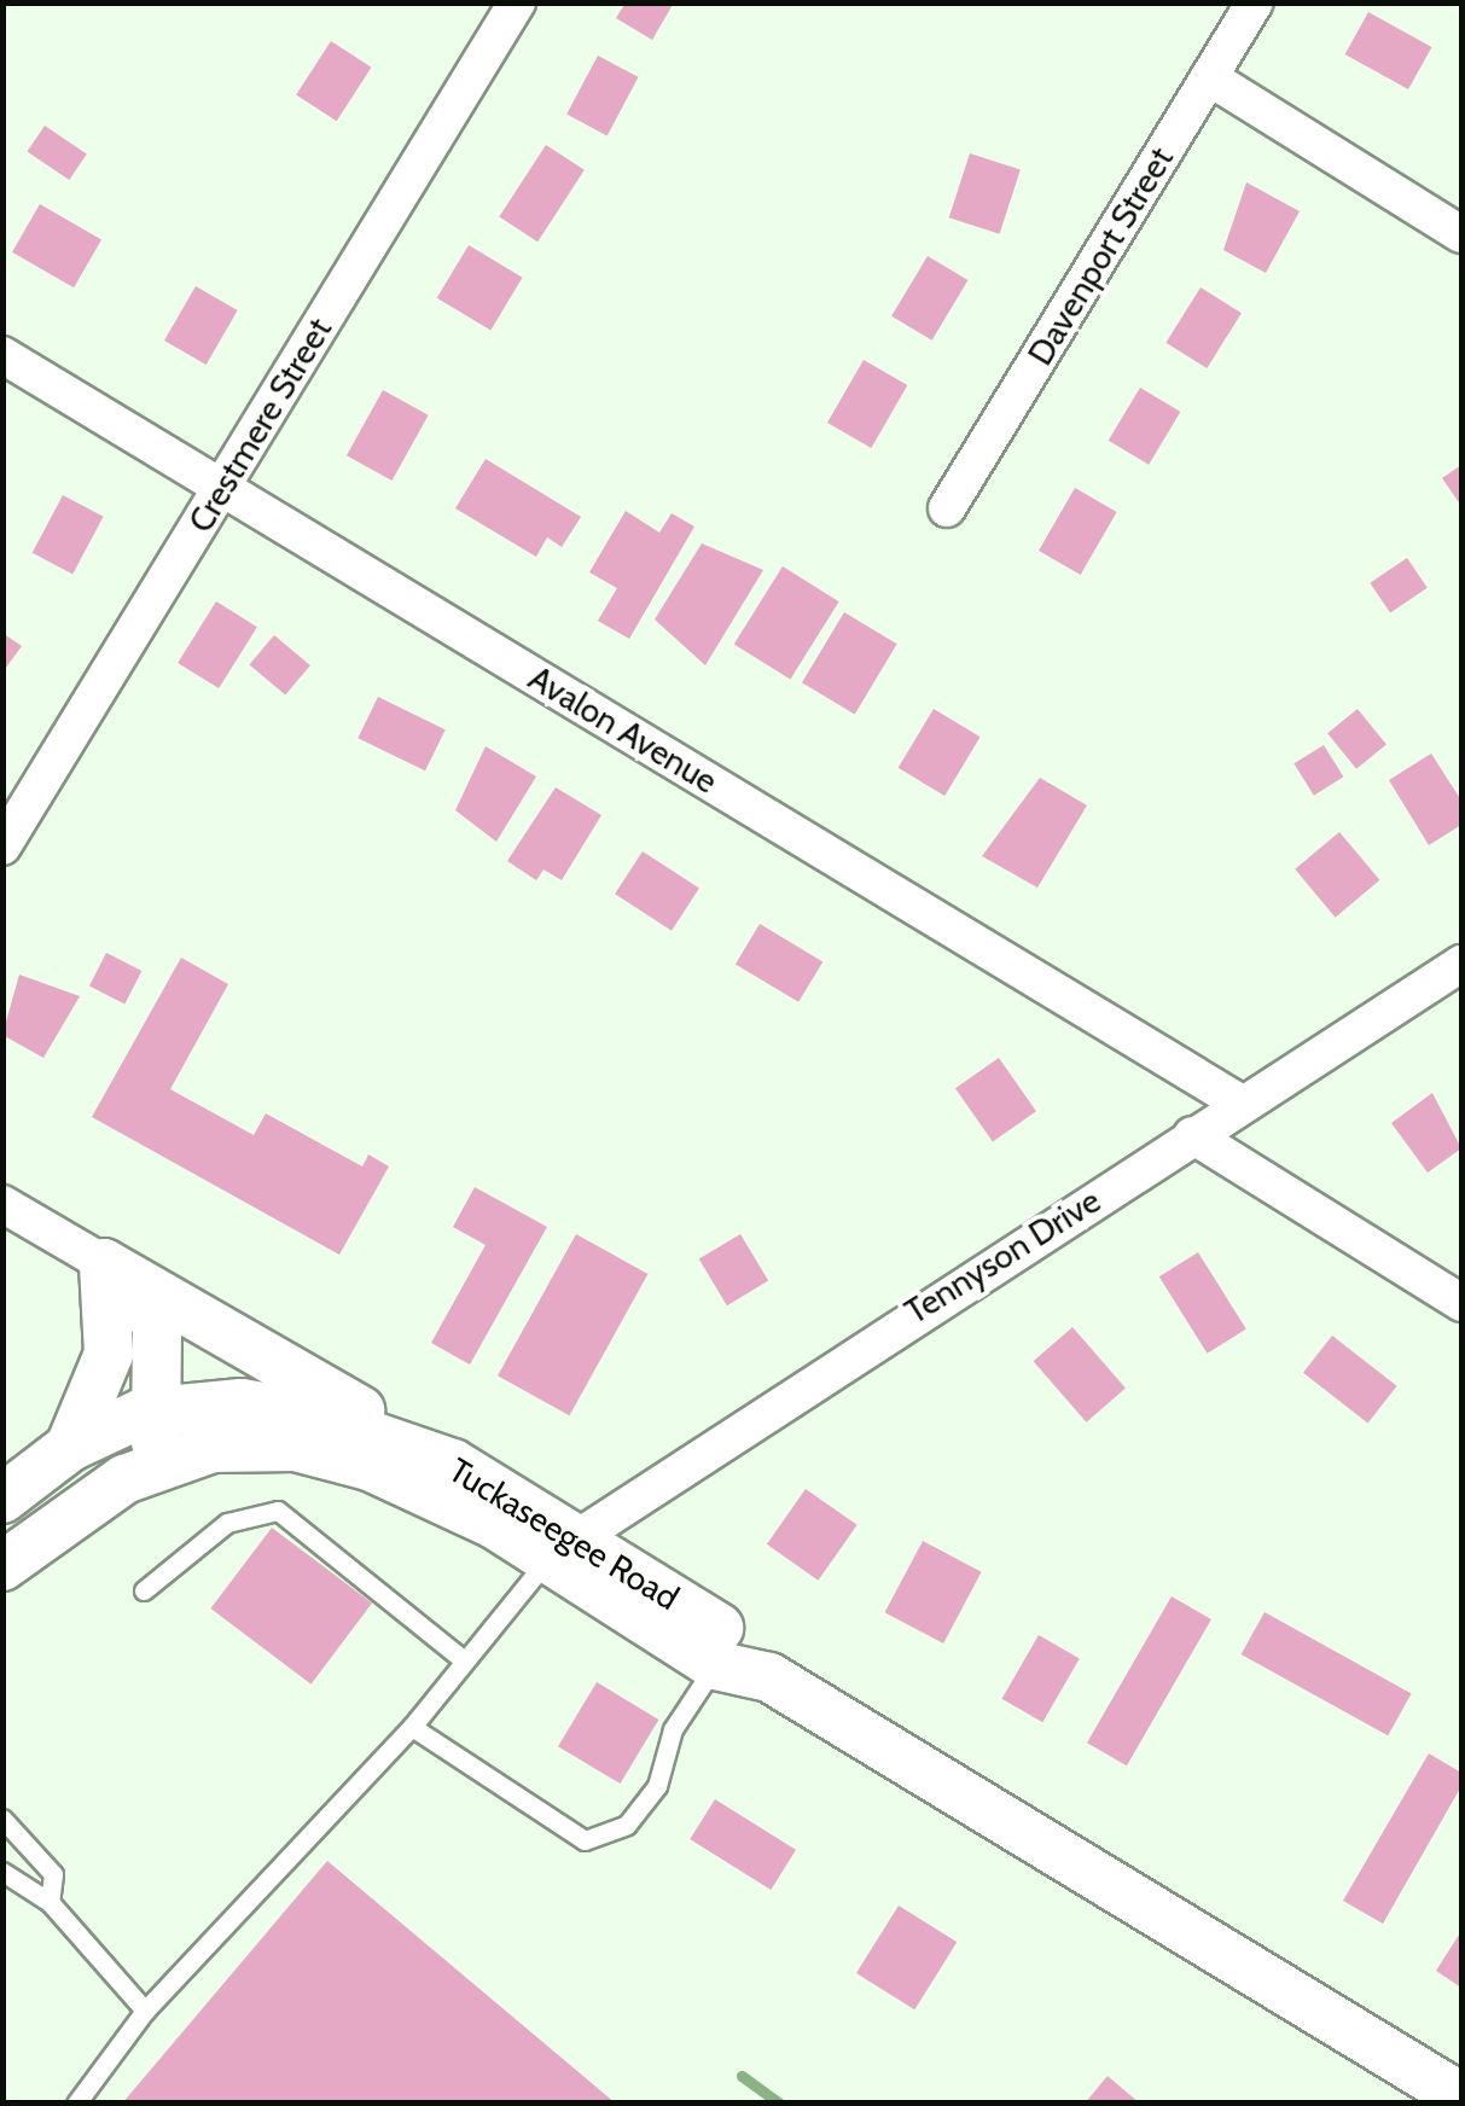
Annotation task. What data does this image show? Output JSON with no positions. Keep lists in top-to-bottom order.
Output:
{
  "streets": {
    "main road": ["Tuckaseegee Road"],
    "street": [
      "Davenport Street",
      "Crestmere Street",
      "Avalon Avenue",
      "Tennyson Drive"
    ]
  },
  "crossings": [
    ["Crestmere Street", "Avalon Avenue"],
    ["Avalon Avenue", "Tennyson Drive"],
    ["Tennyson Drive", "Tuckaseegee Road"]
  ]
}
